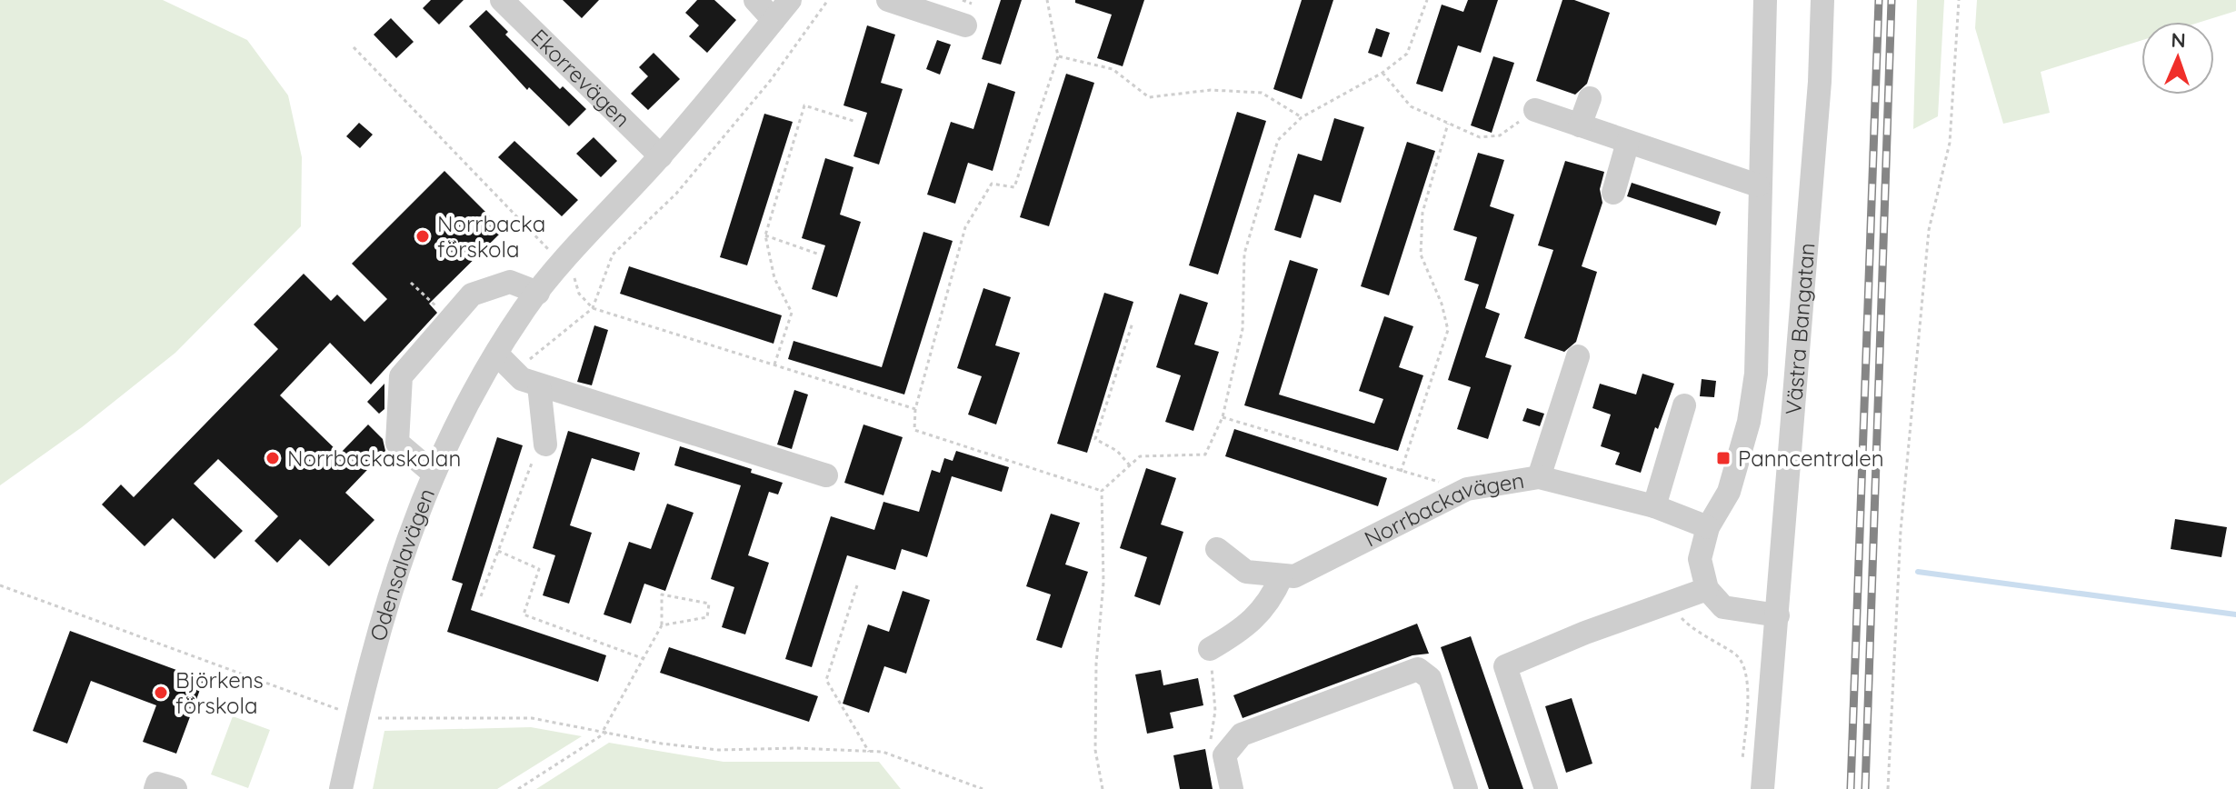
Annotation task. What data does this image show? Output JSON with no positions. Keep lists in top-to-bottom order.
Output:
{
  "streets": {
    "street": [
      "Ekorrevägen",
      "Västra Bangatan",
      "Norrbackavägen",
      "Odensalavägen"
    ]
  },
  "crossings": [
    ["Ekorrevägen", "Odensalavägen"]
  ],
  "places": {
    "other": ["Norrbacka förskola", "Norrbackaskolan", "Björkens förskola"],
    "transit": ["Panncentralen"]
  },
  "north": "top"
}
